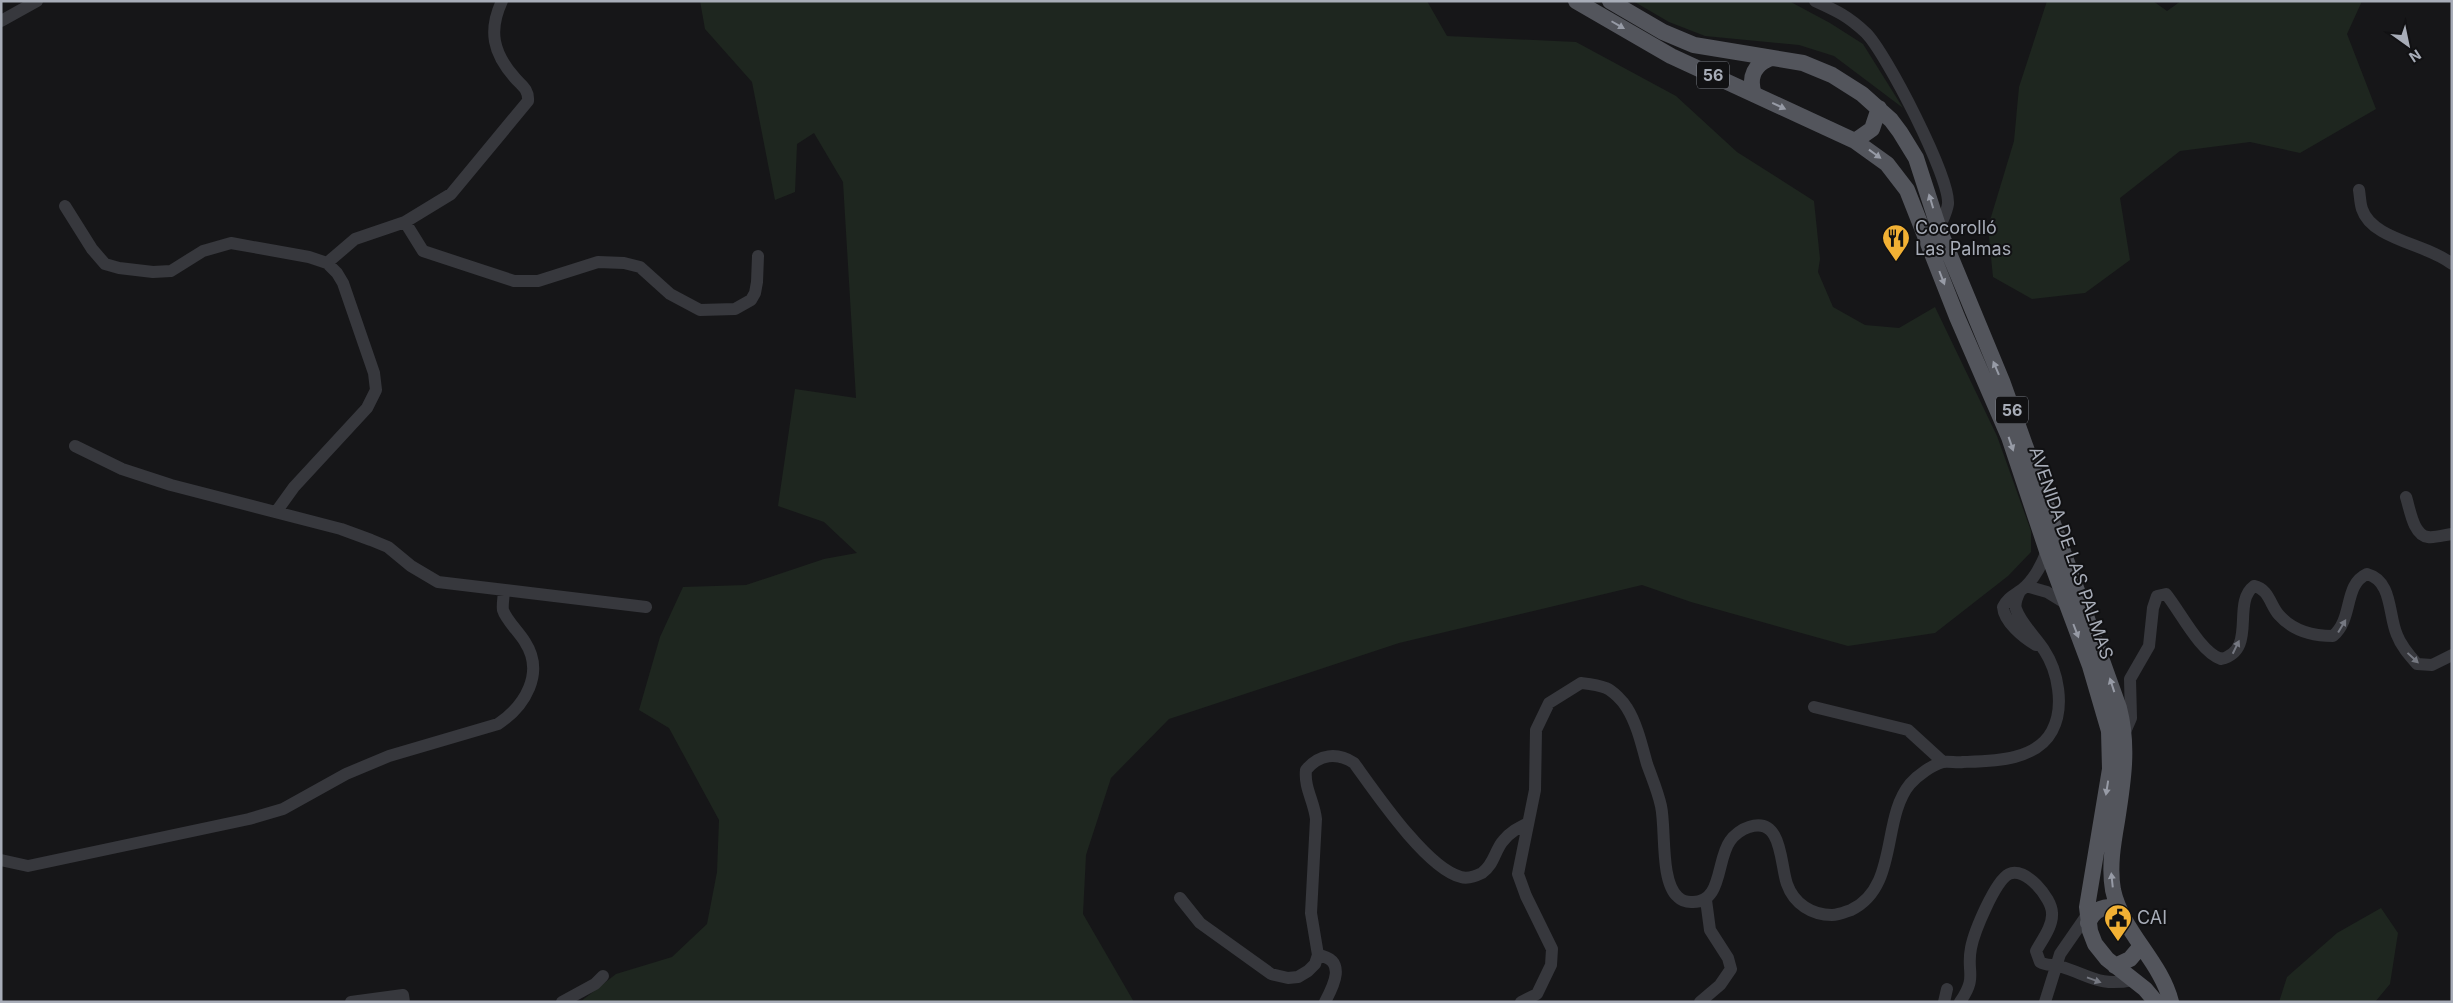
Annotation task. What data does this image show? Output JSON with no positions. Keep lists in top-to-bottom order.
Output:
{
  "streets": {
    "main road": ["56", "AVENIDA DE LAS PALMAS"]
  },
  "places": {
    "restaurant": ["Cocorolló Las Palmas"],
    "public building": ["CAI"]
  },
  "north": "bottom right"
}
